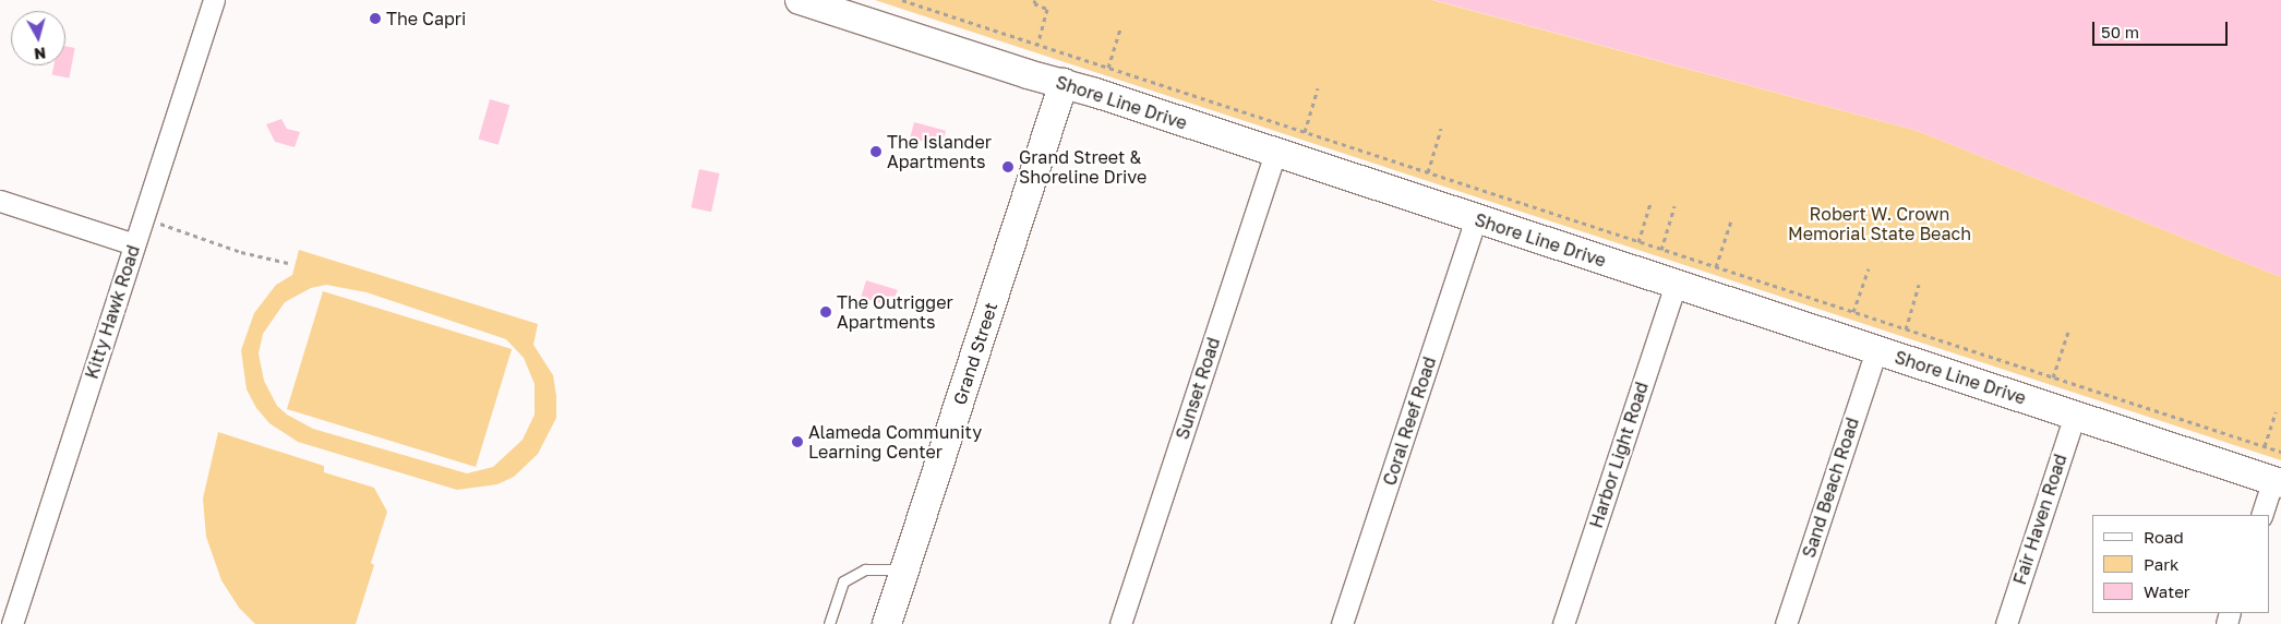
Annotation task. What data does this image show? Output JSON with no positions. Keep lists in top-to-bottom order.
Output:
{
  "streets": {
    "street": [
      "Shore Line Drive",
      "Kitty Hawk Road",
      "Grand Street",
      "Sunset Road",
      "Coral Reef Road",
      "Harbor Light Road",
      "Sand Beach Road",
      "Fair Haven Road"
    ]
  },
  "crossings": [
    ["Shore Line Drive", "Grand Street"],
    ["Shore Line Drive", "Sunset Road"],
    ["Shore Line Drive", "Coral Reef Road"],
    ["Shore Line Drive", "Harbor Light Road"],
    ["Shore Line Drive", "Sand Beach Road"],
    ["Shore Line Drive", "Fair Haven Road"]
  ],
  "parks": ["Robert W. Crown Memorial State Beach"],
  "places": [
    "The Capri",
    "The Islander Apartments",
    "Grand Street & Shoreline Drive",
    "The Outrigger Apartments",
    "Alameda Community Learning Center"
  ],
  "legend": ["Road", "Park", "Water"],
  "scale_bar": "50 m",
  "north": "bottom"
}
